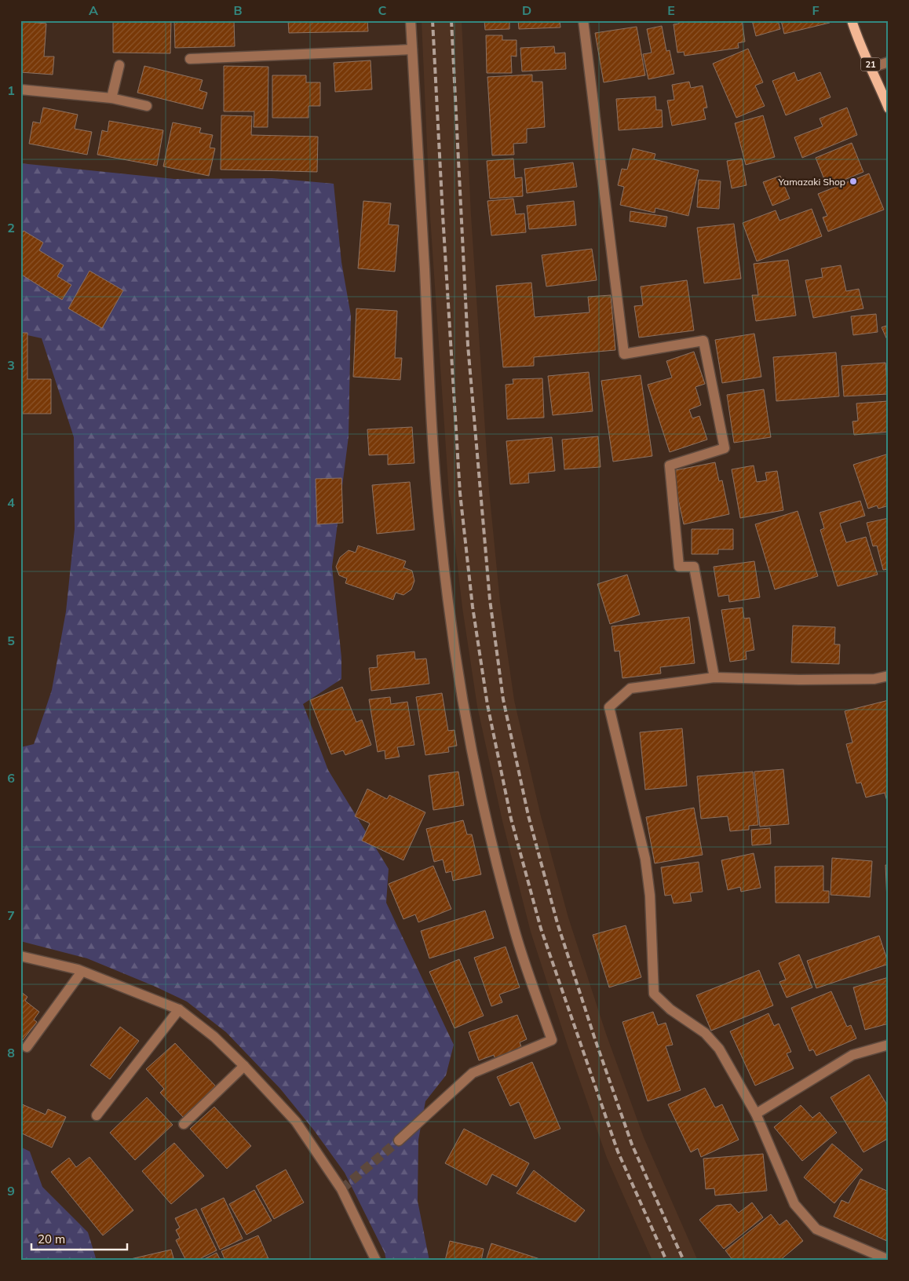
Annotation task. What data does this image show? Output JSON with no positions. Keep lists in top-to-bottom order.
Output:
{
  "streets": {
    "main road": ["21"]
  },
  "places": ["Yamazaki Shop"],
  "scale_bar": "20 m",
  "grid": {
    "columns": [
      "A",
      "B",
      "C",
      "D",
      "E",
      "F"
    ],
    "rows": [
      "1",
      "2",
      "3",
      "4",
      "5",
      "6",
      "7",
      "8",
      "9"
    ]
  }
}
